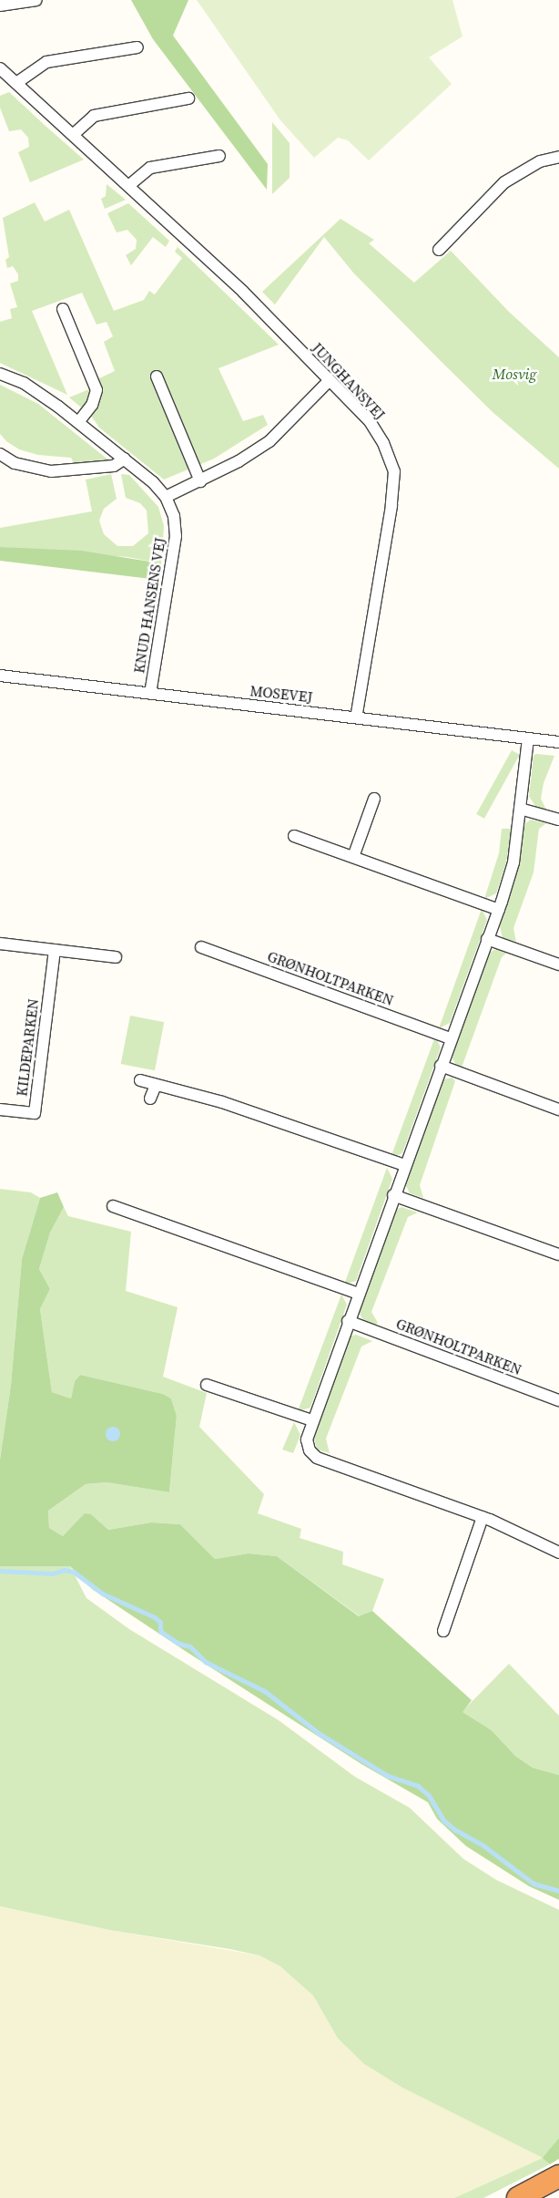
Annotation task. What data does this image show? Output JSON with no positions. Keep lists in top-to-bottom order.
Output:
{
  "streets": {
    "street": [
      "JUNGHANSVEJ",
      "KNUD HANSENS VEJ",
      "MOSEVEJ",
      "GRØNHOLTPARKEN",
      "KILDEPARKEN"
    ]
  },
  "crossings": [
    ["JUNGHANSVEJ", "MOSEVEJ"],
    ["KNUD HANSENS VEJ", "MOSEVEJ"]
  ],
  "parks": ["Mosvig"]
}
